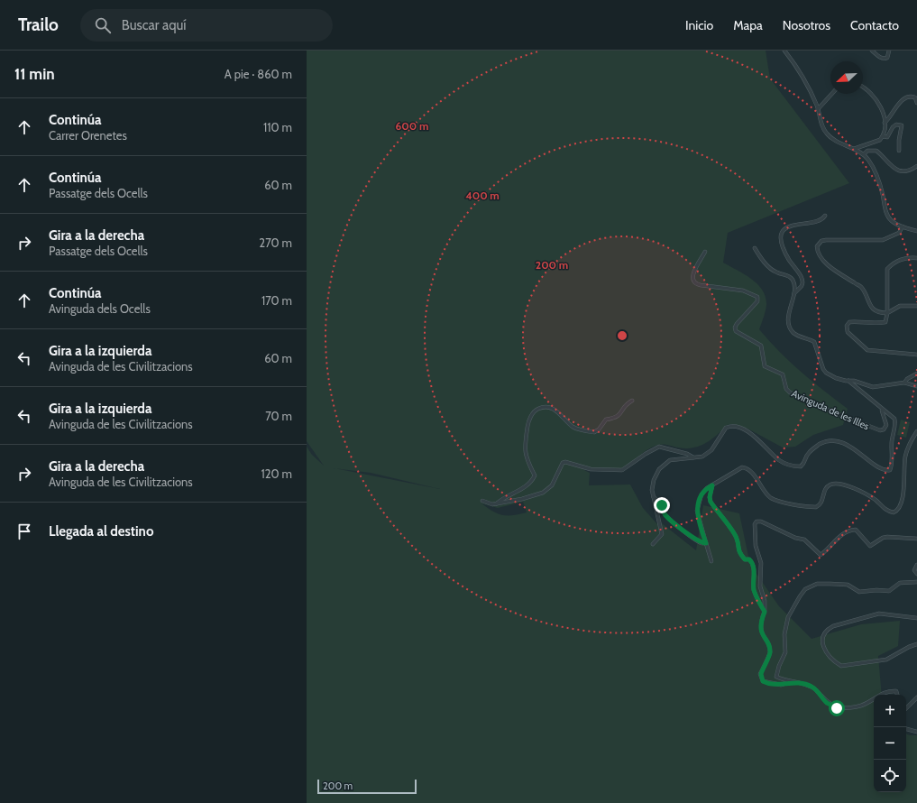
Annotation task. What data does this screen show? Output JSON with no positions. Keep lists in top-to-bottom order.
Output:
{
  "streets": {
    "street": ["Avinguda de les Illes"]
  },
  "scale_bar": "200 m",
  "north": "bottom left",
  "page": {
    "header": "Trailo",
    "search": "Buscar aquí",
    "nav": [
      "Inicio",
      "Mapa",
      "Nosotros",
      "Contacto"
    ],
    "heading": ["11 min", "A pie · 860 m"],
    "list": [
      ["Continúa", "Carrer Orenetes", "110 m"],
      ["Continúa", "Passatge dels Ocells", "60 m"],
      ["Gira a la derecha", "Passatge dels Ocells", "270 m"],
      ["Continúa", "Avinguda dels Ocells", "170 m"],
      ["Gira a la izquierda", "Avinguda de les Civilitzacions", "60 m"],
      ["Gira a la izquierda", "Avinguda de les Civilitzacions", "70 m"],
      ["Gira a la derecha", "Avinguda de les Civilitzacions", "120 m"],
      "Llegada al destino"
    ],
    "map_buttons": ["+", "−"],
    "scale": "200 m"
  },
  "rings": ["600 m", "400 m", "200 m"]
}
